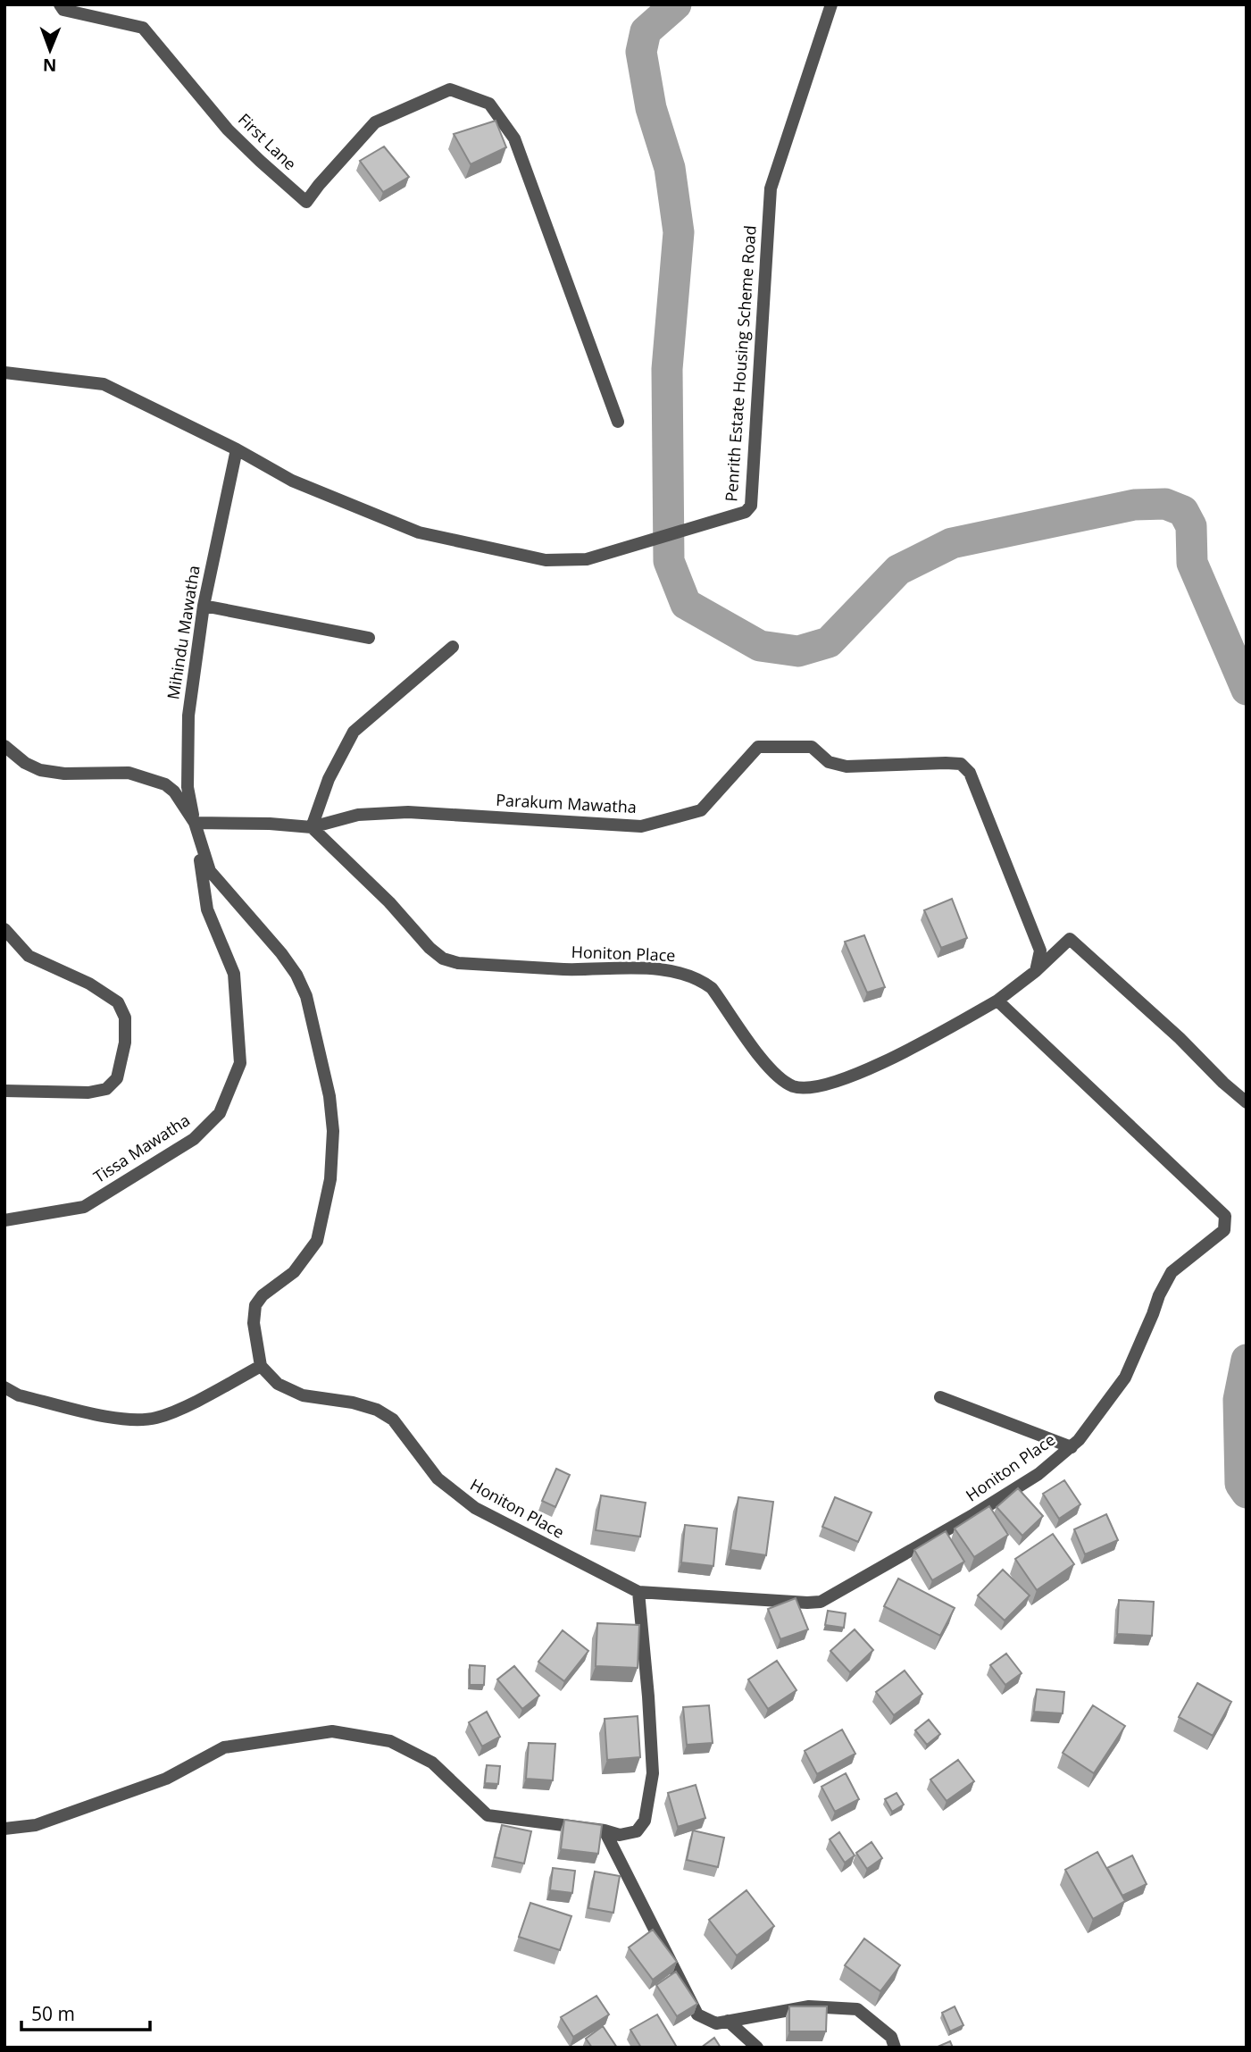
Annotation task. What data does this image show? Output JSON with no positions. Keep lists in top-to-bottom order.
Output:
{
  "streets": {
    "street": [
      "First Lane",
      "Penrith Estate Housing Scheme Road",
      "Mihindu Mawatha",
      "Parakum Mawatha",
      "Honiton Place",
      "Tissa Mawatha"
    ]
  },
  "crossings": [
    ["Penrith Estate Housing Scheme Road", "Mihindu Mawatha"],
    ["Mihindu Mawatha", "Tissa Mawatha"],
    ["Parakum Mawatha", "Honiton Place"]
  ],
  "scale_bar": "50 m",
  "north": "bottom"
}
